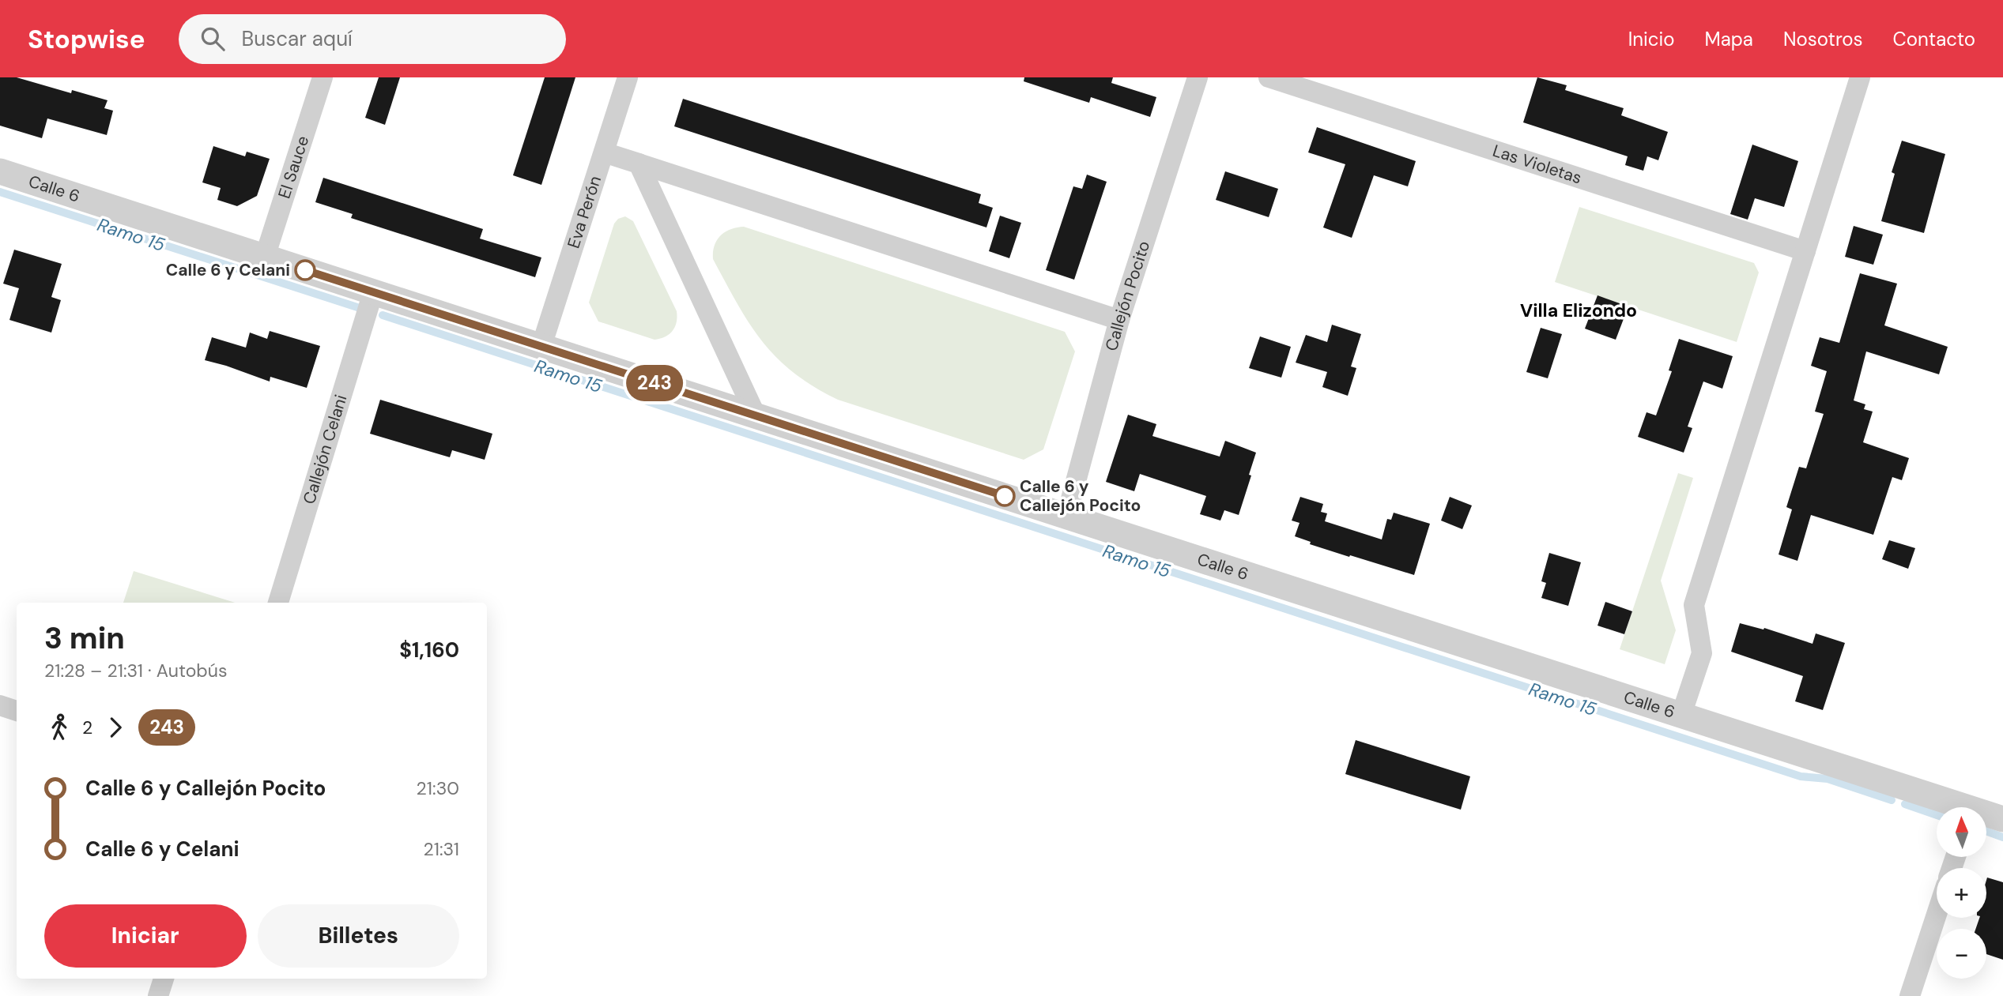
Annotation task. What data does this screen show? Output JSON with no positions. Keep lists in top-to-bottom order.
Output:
{
  "streets": {
    "street": [
      "Las Violetas",
      "El Sauce",
      "Calle 6",
      "Eva Perón",
      "Callejón Pocito",
      "Callejón Celani"
    ]
  },
  "crossings": [
    ["El Sauce", "Calle 6"],
    ["Calle 6", "Eva Perón"],
    ["Calle 6", "Callejón Pocito"],
    ["Calle 6", "Callejón Celani"]
  ],
  "districts": ["Villa Elizondo"],
  "water": ["Ramo 15"],
  "places": ["Calle 6 y Celani", "Calle 6 y Callejón Pocito"],
  "lines": ["bus line 243"],
  "north": "top",
  "page": {
    "header": "Stopwise",
    "search": "Buscar aquí",
    "nav": [
      "Inicio",
      "Mapa",
      "Nosotros",
      "Contacto"
    ],
    "on_map": "243",
    "heading": ["3 min", "21:28 – 21:31 · Autobús", "$1,160"],
    "legs": ["2", "243"],
    "list": [
      {
        "name": "Calle 6 y Callejón Pocito",
        "value": "21:30"
      },
      {
        "name": "Calle 6 y Celani",
        "value": "21:31"
      }
    ],
    "map_buttons": ["+", "−"],
    "buttons": ["Iniciar", "Billetes"]
  }
}
